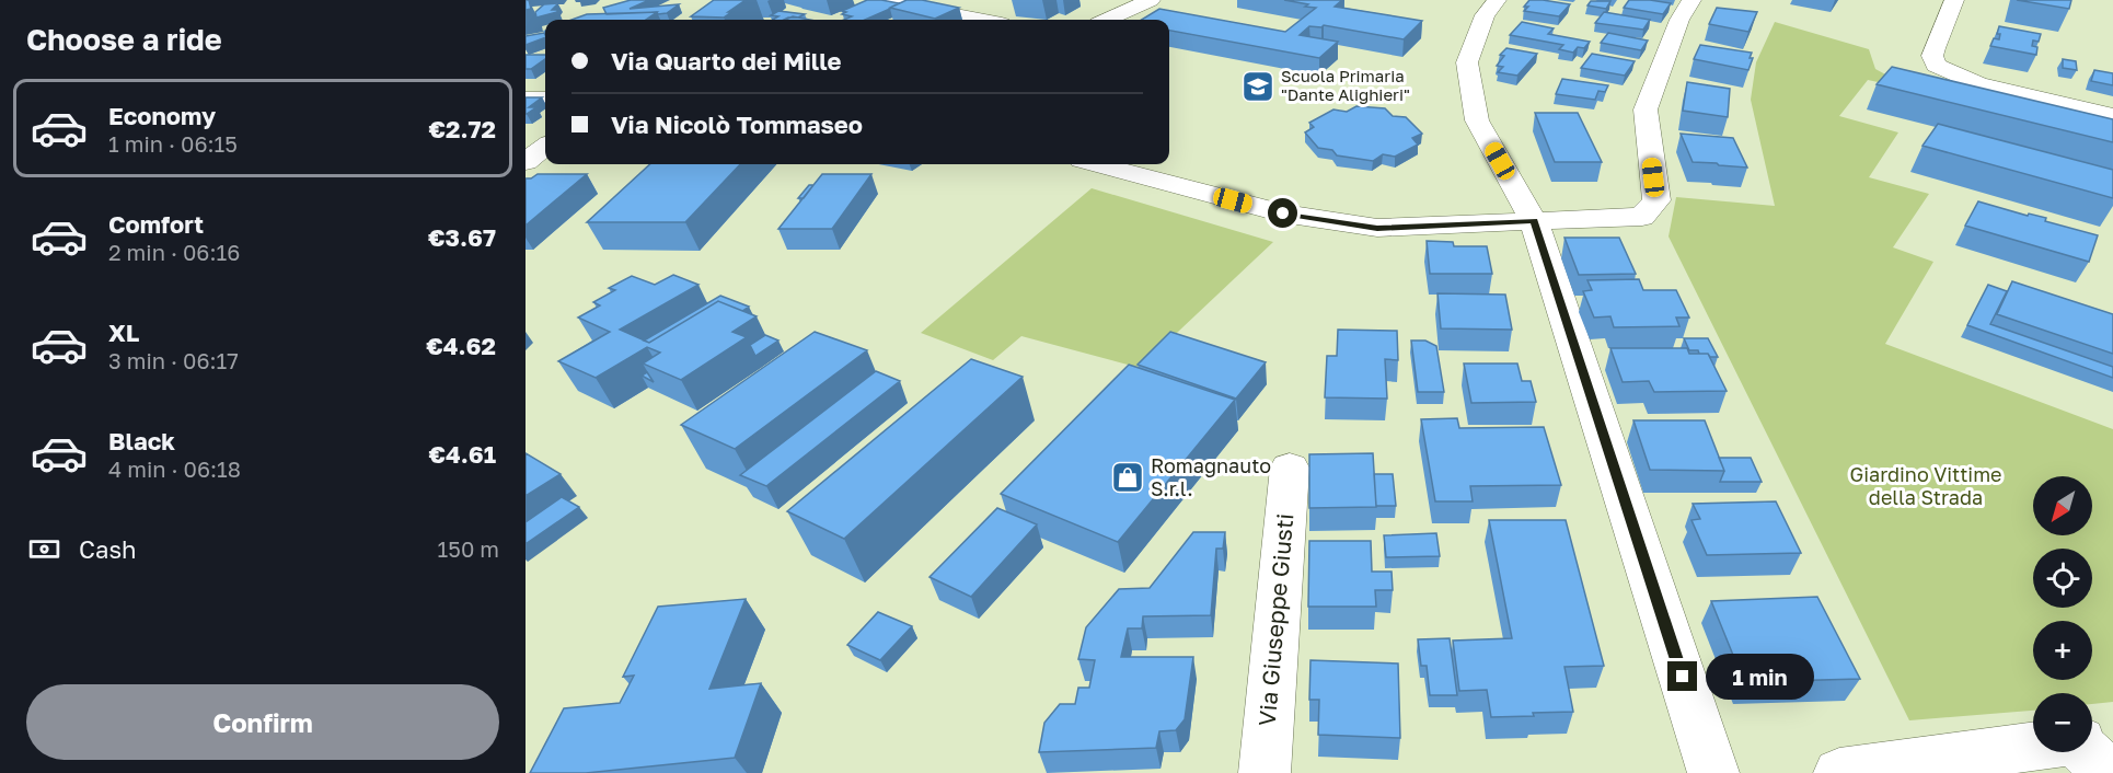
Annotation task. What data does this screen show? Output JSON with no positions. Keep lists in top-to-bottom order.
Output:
{
  "streets": {
    "street": ["Via Giuseppe Giusti"]
  },
  "parks": ["Giardino Vittime della Strada"],
  "places": {
    "school or university": ["Scuola Primaria \"Dante Alighieri\""],
    "shop": ["Romagnauto S.r.l."]
  },
  "north": "bottom left",
  "page": {
    "heading": "Choose a ride",
    "banner": ["Via Quarto dei Mille", "Via Nicolò Tommaseo"],
    "list": [
      {
        "name": "Economy",
        "note": "1 min · 06:15",
        "value": "€2.72"
      },
      {
        "name": "Comfort",
        "note": "2 min · 06:16",
        "value": "€3.67"
      },
      {
        "name": "XL",
        "note": "3 min · 06:17",
        "value": "€4.62"
      },
      {
        "name": "Black",
        "note": "4 min · 06:18",
        "value": "€4.61"
      }
    ],
    "map_buttons": ["+", "−"],
    "pay": ["Cash", "150 m"],
    "bubble": "1 min",
    "buttons": "Confirm"
  }
}
